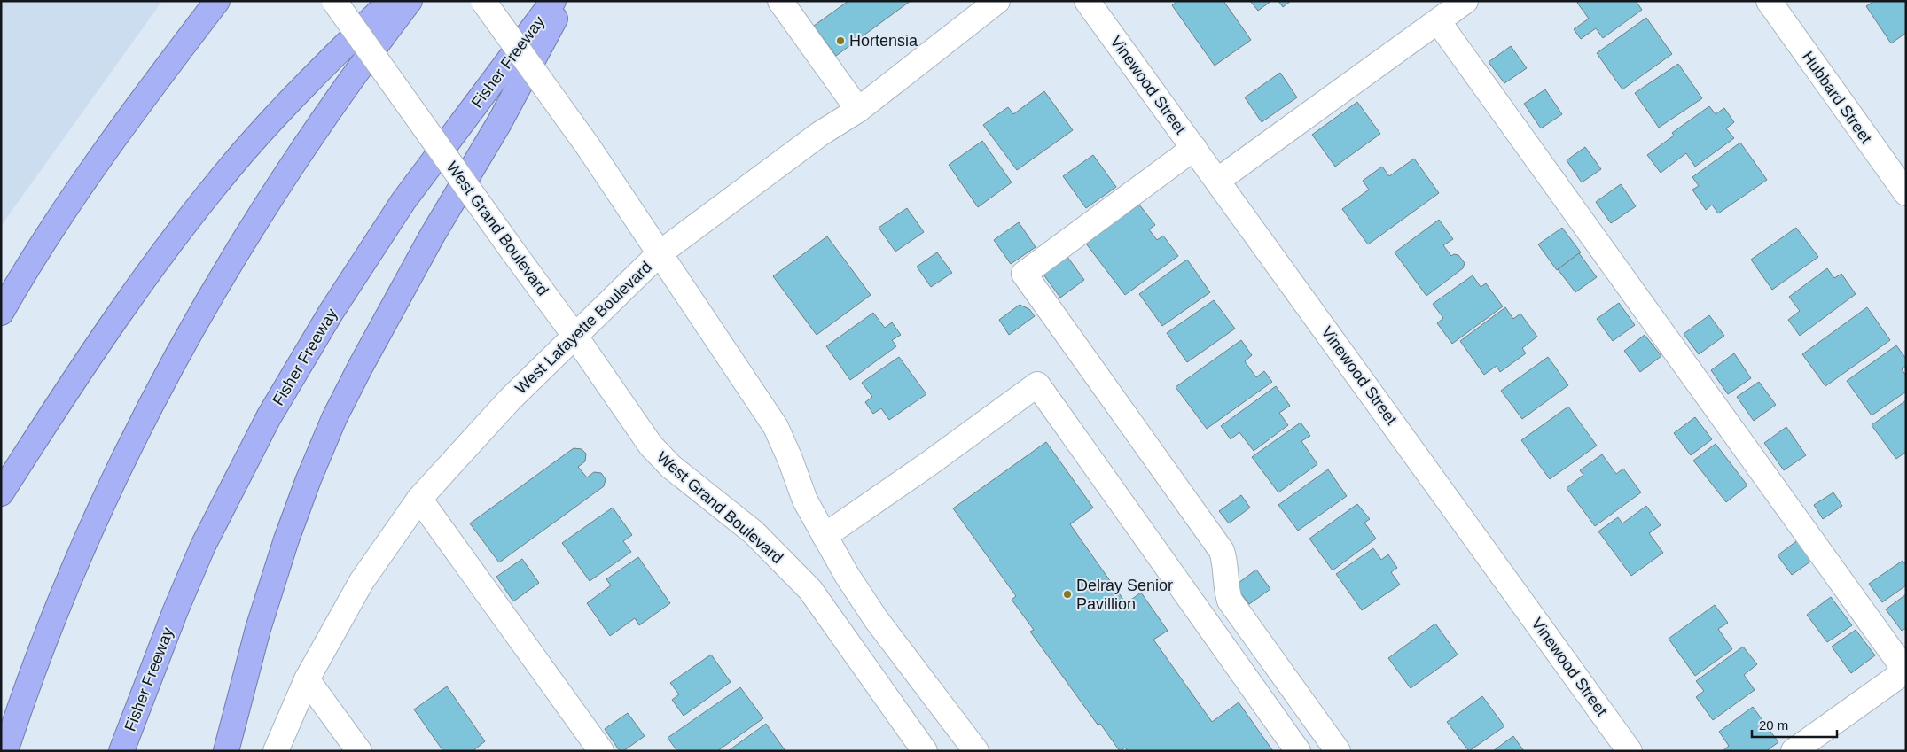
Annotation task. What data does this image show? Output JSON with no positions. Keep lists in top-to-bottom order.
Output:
{
  "streets": {
    "highway": ["Fisher Freeway"],
    "street": [
      "Vinewood Street",
      "Hubbard Street",
      "West Grand Boulevard",
      "West Lafayette Boulevard"
    ]
  },
  "crossings": [
    ["West Grand Boulevard", "West Lafayette Boulevard"]
  ],
  "places": ["Hortensia", "Delray Senior Pavillion"],
  "scale_bar": "20 m"
}
